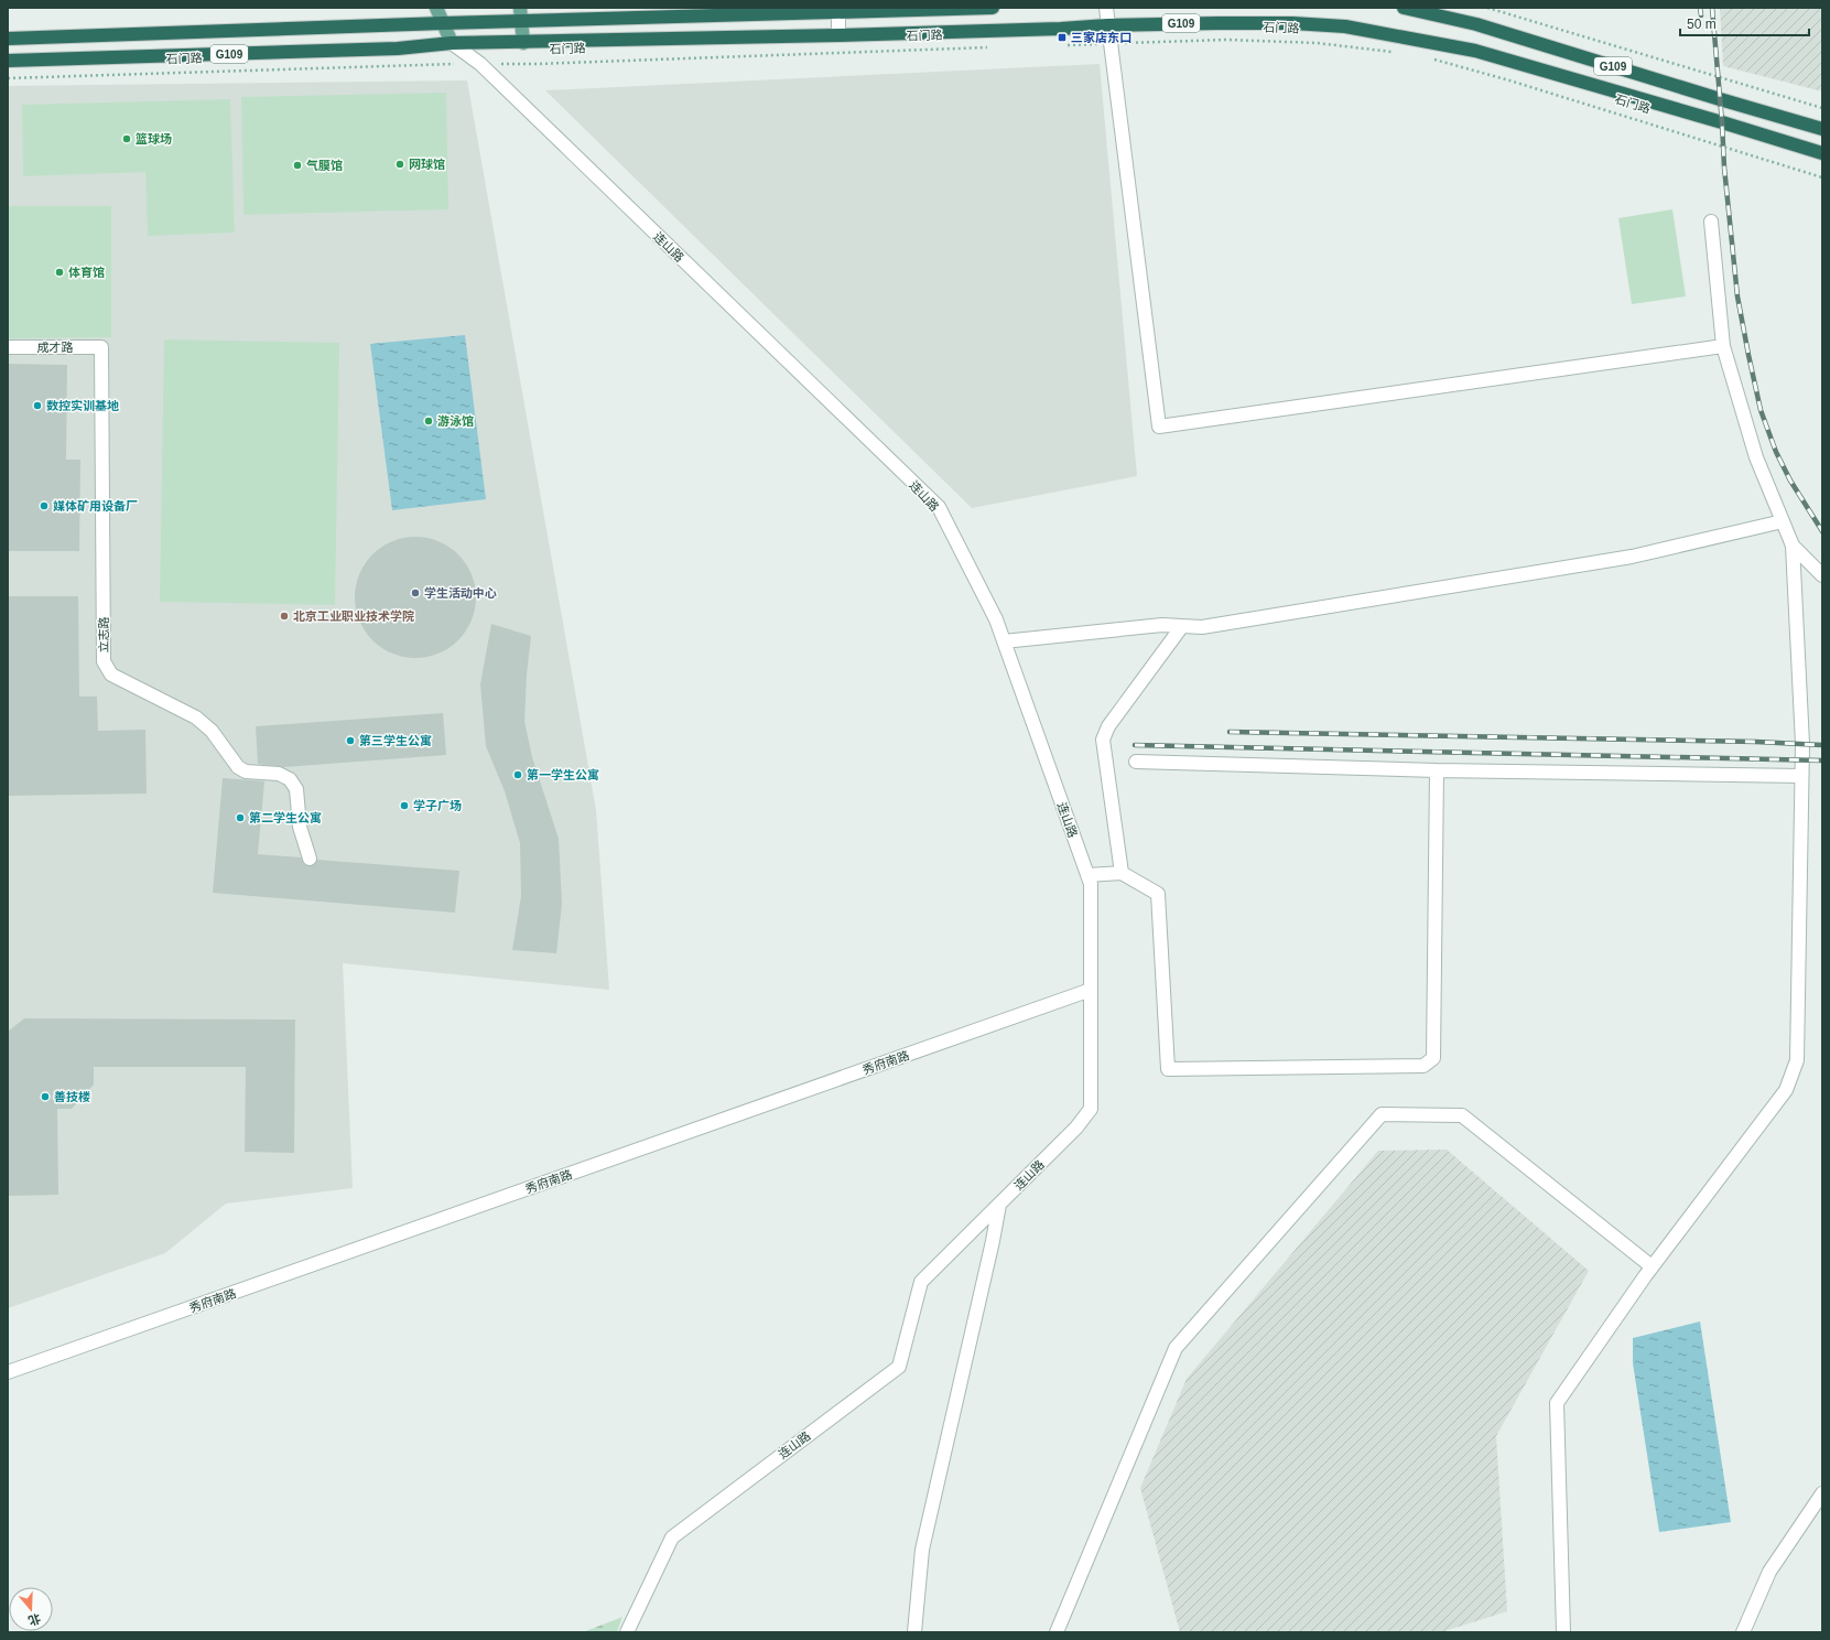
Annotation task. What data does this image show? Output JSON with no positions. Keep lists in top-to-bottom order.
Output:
{
  "streets": {
    "highway": ["G109", "石门路"],
    "street": [
      "连山路",
      "成才路",
      "立志路",
      "秀府南路"
    ]
  },
  "crossings": [
    ["石门路", "连山路"],
    ["连山路", "秀府南路"],
    ["成才路", "立志路"]
  ],
  "places": {
    "transit": ["三家店东口"],
    "other": [
      "篮球场",
      "网球馆",
      "气膜馆",
      "体育馆",
      "数控实训基地",
      "游泳馆",
      "媒体矿用设备厂",
      "学生活动中心",
      "北京工业职业技术学院",
      "第三学生公寓",
      "第一学生公寓",
      "学子广场",
      "第二学生公寓",
      "善技楼"
    ]
  },
  "scale_bar": "50 m",
  "north": "bottom"
}
